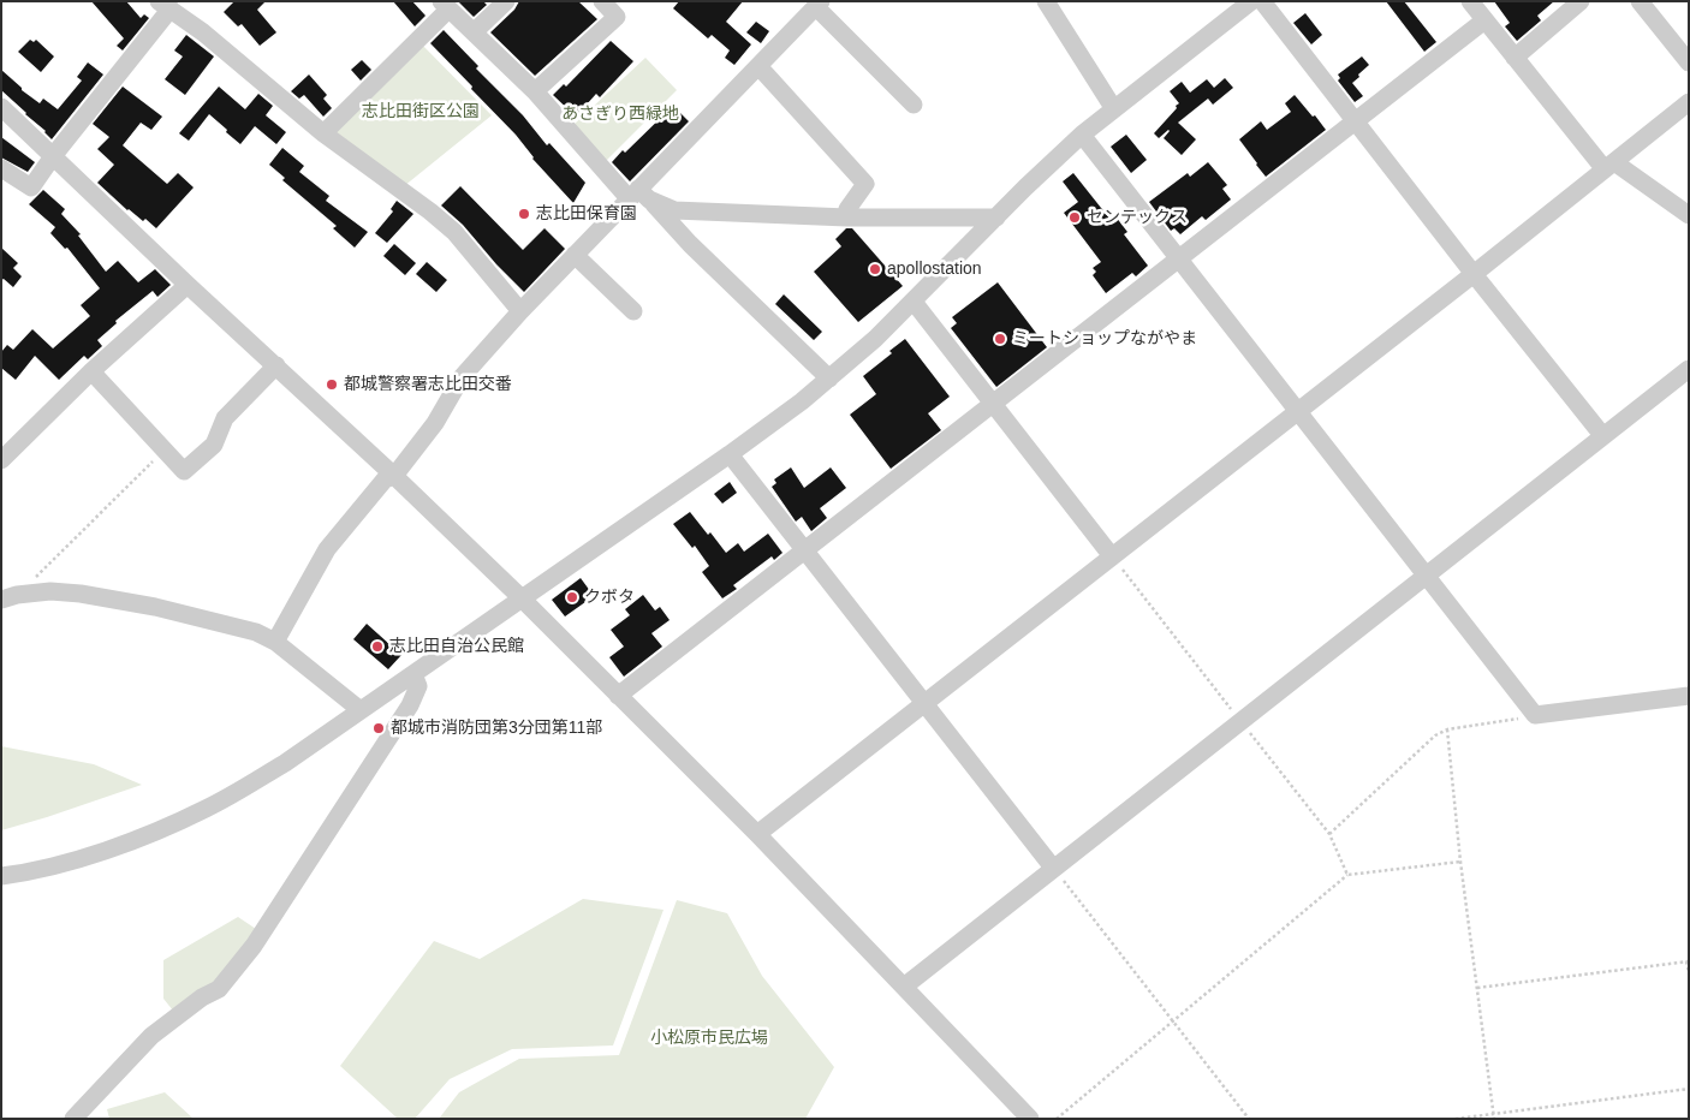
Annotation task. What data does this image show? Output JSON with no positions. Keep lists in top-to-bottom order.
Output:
{
  "parks": ["志比田街区公園", "あさぎり西緑地", "小松原市民広場"],
  "places": [
    "志比田保育園",
    "センテックス",
    "apollostation",
    "ミートショップながやま",
    "都城警察署志比田交番",
    "クボタ",
    "志比田自治公民館",
    "都城市消防団第3分団第11部"
  ]
}
